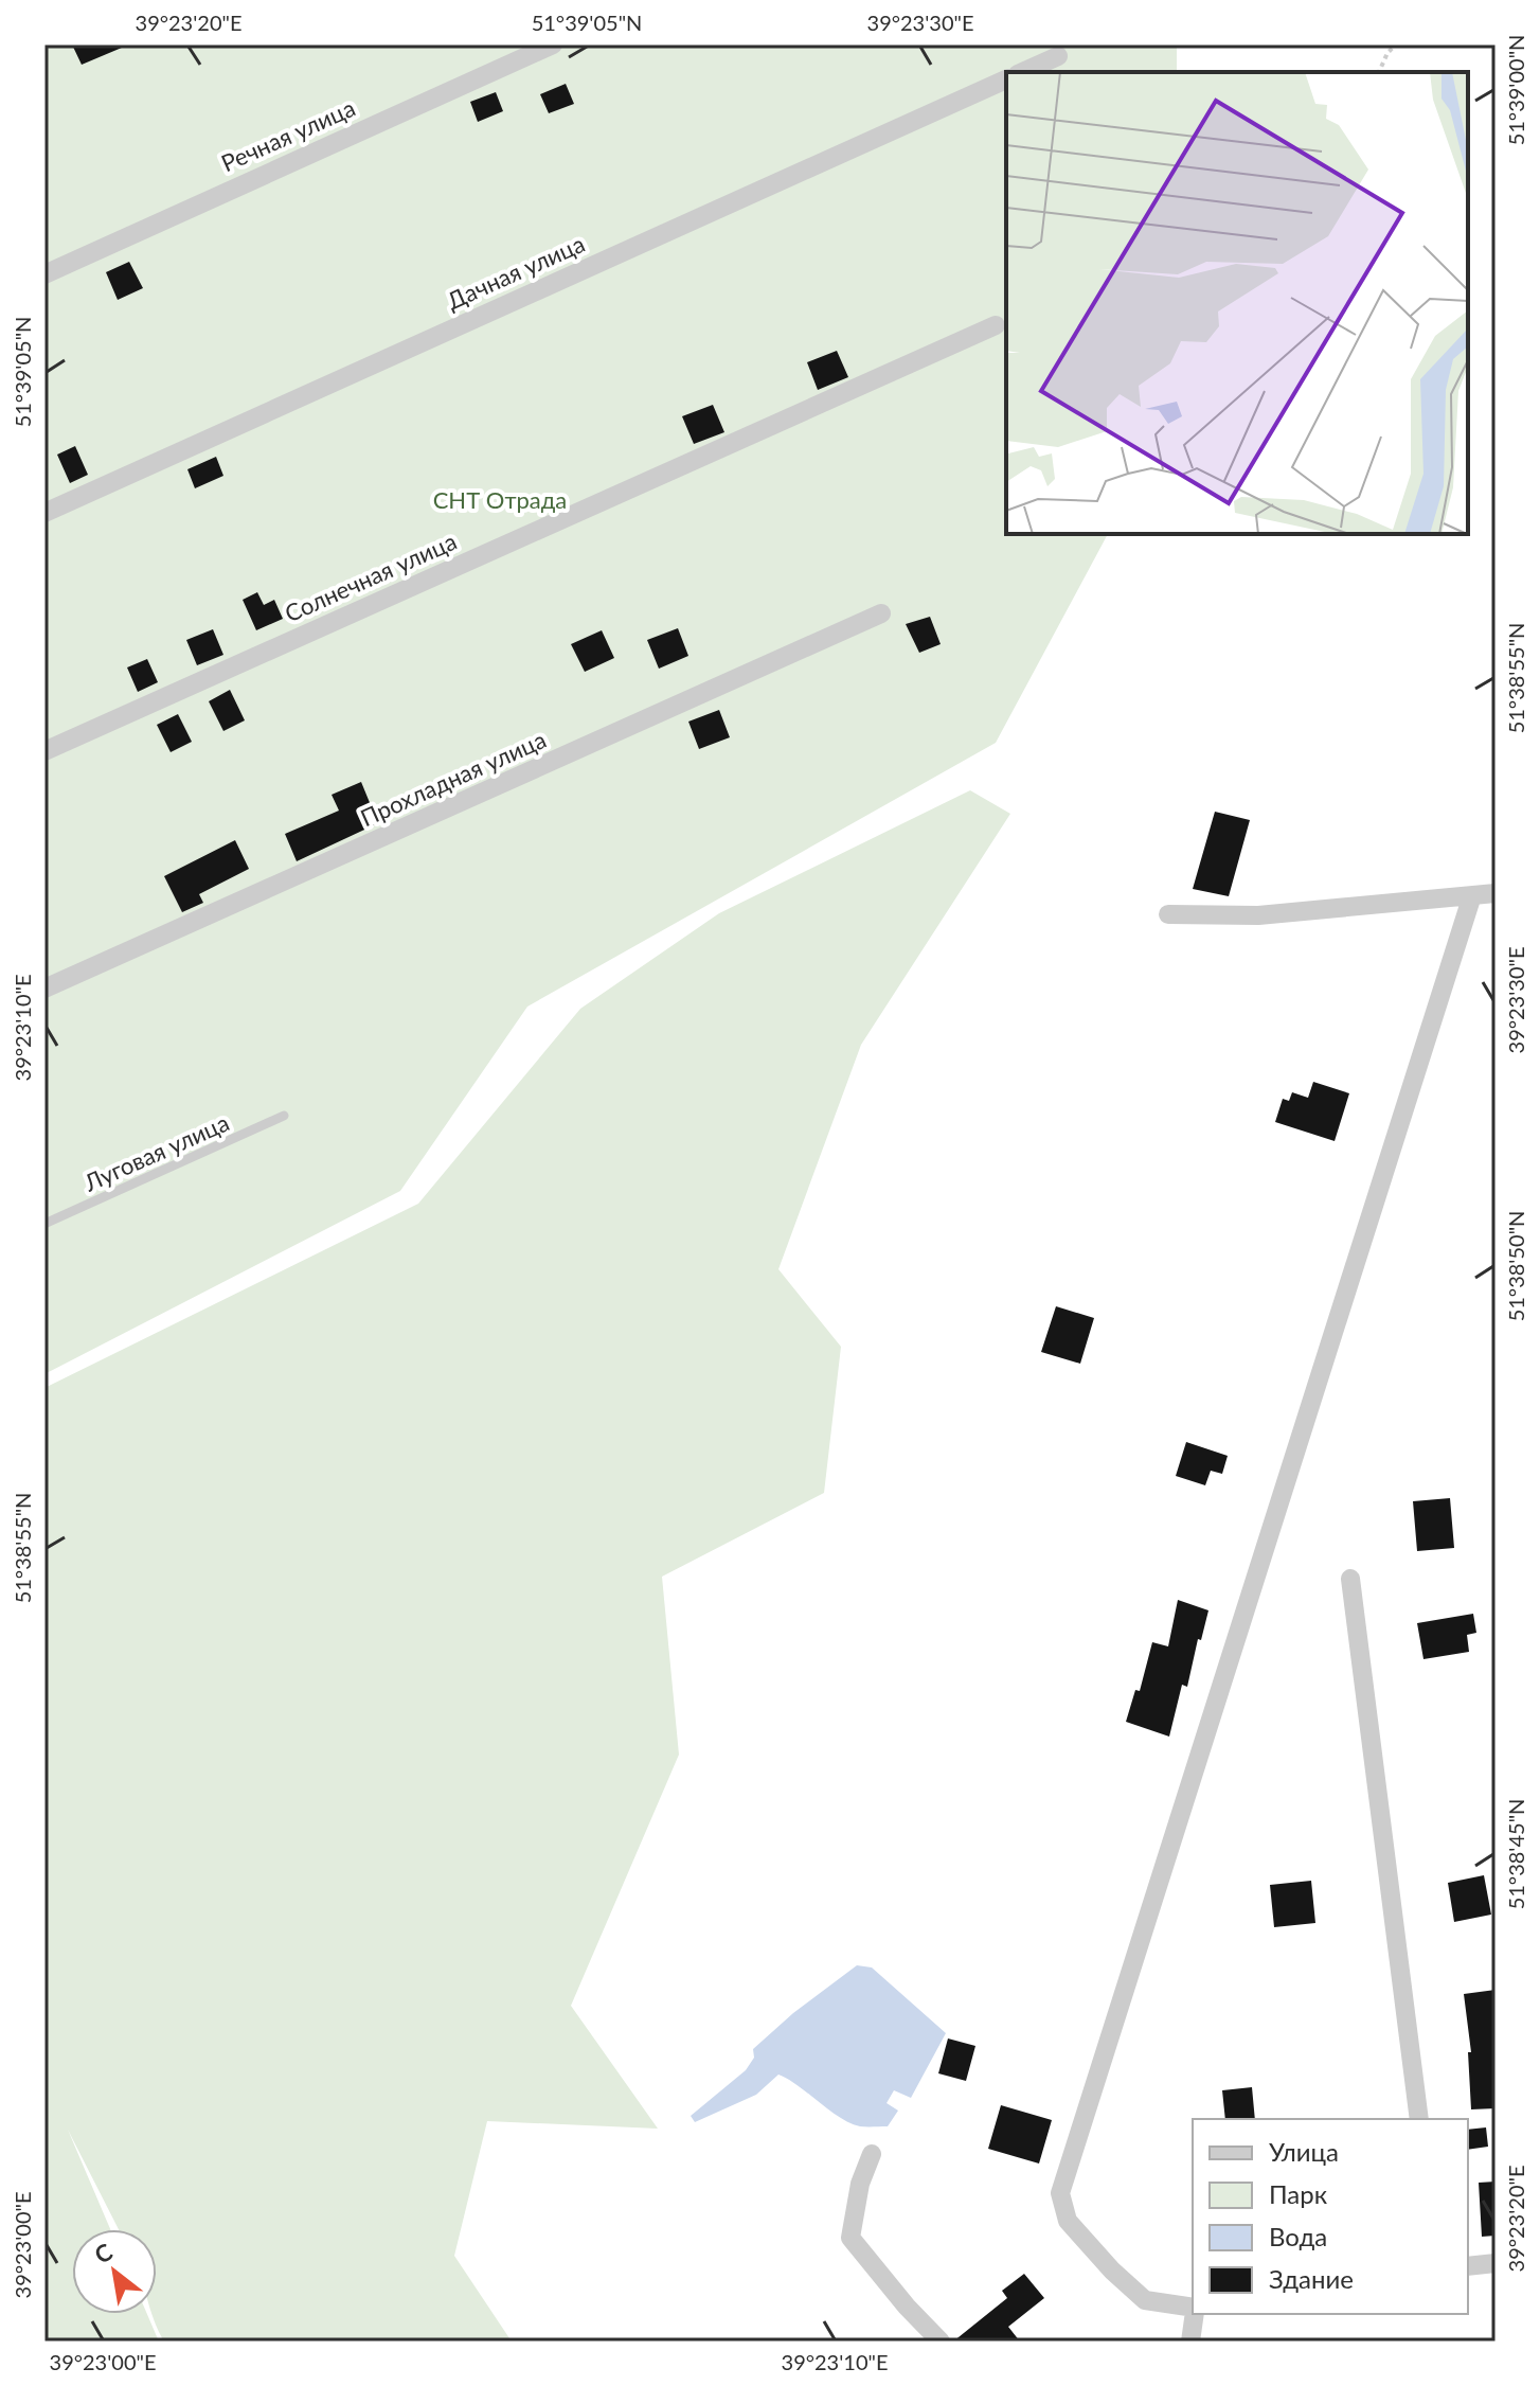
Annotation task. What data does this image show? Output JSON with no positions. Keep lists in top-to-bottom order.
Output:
{
  "streets": {
    "street": [
      "Речная улица",
      "Дачная улица",
      "Солнечная улица",
      "Прохладная улица"
    ],
    "lane": ["Луговая улица"]
  },
  "parks": ["СНТ Отрада"],
  "legend": [
    "Улица",
    "Парк",
    "Вода",
    "Здание"
  ],
  "north": "top left",
  "coordinates": [
    "39°23'20\"E",
    "51°39'05\"N",
    "39°23'30\"E",
    "51°39'00\"N",
    "51°38'55\"N",
    "39°23'10\"E",
    "51°38'50\"N",
    "51°38'45\"N",
    "39°23'00\"E"
  ]
}
